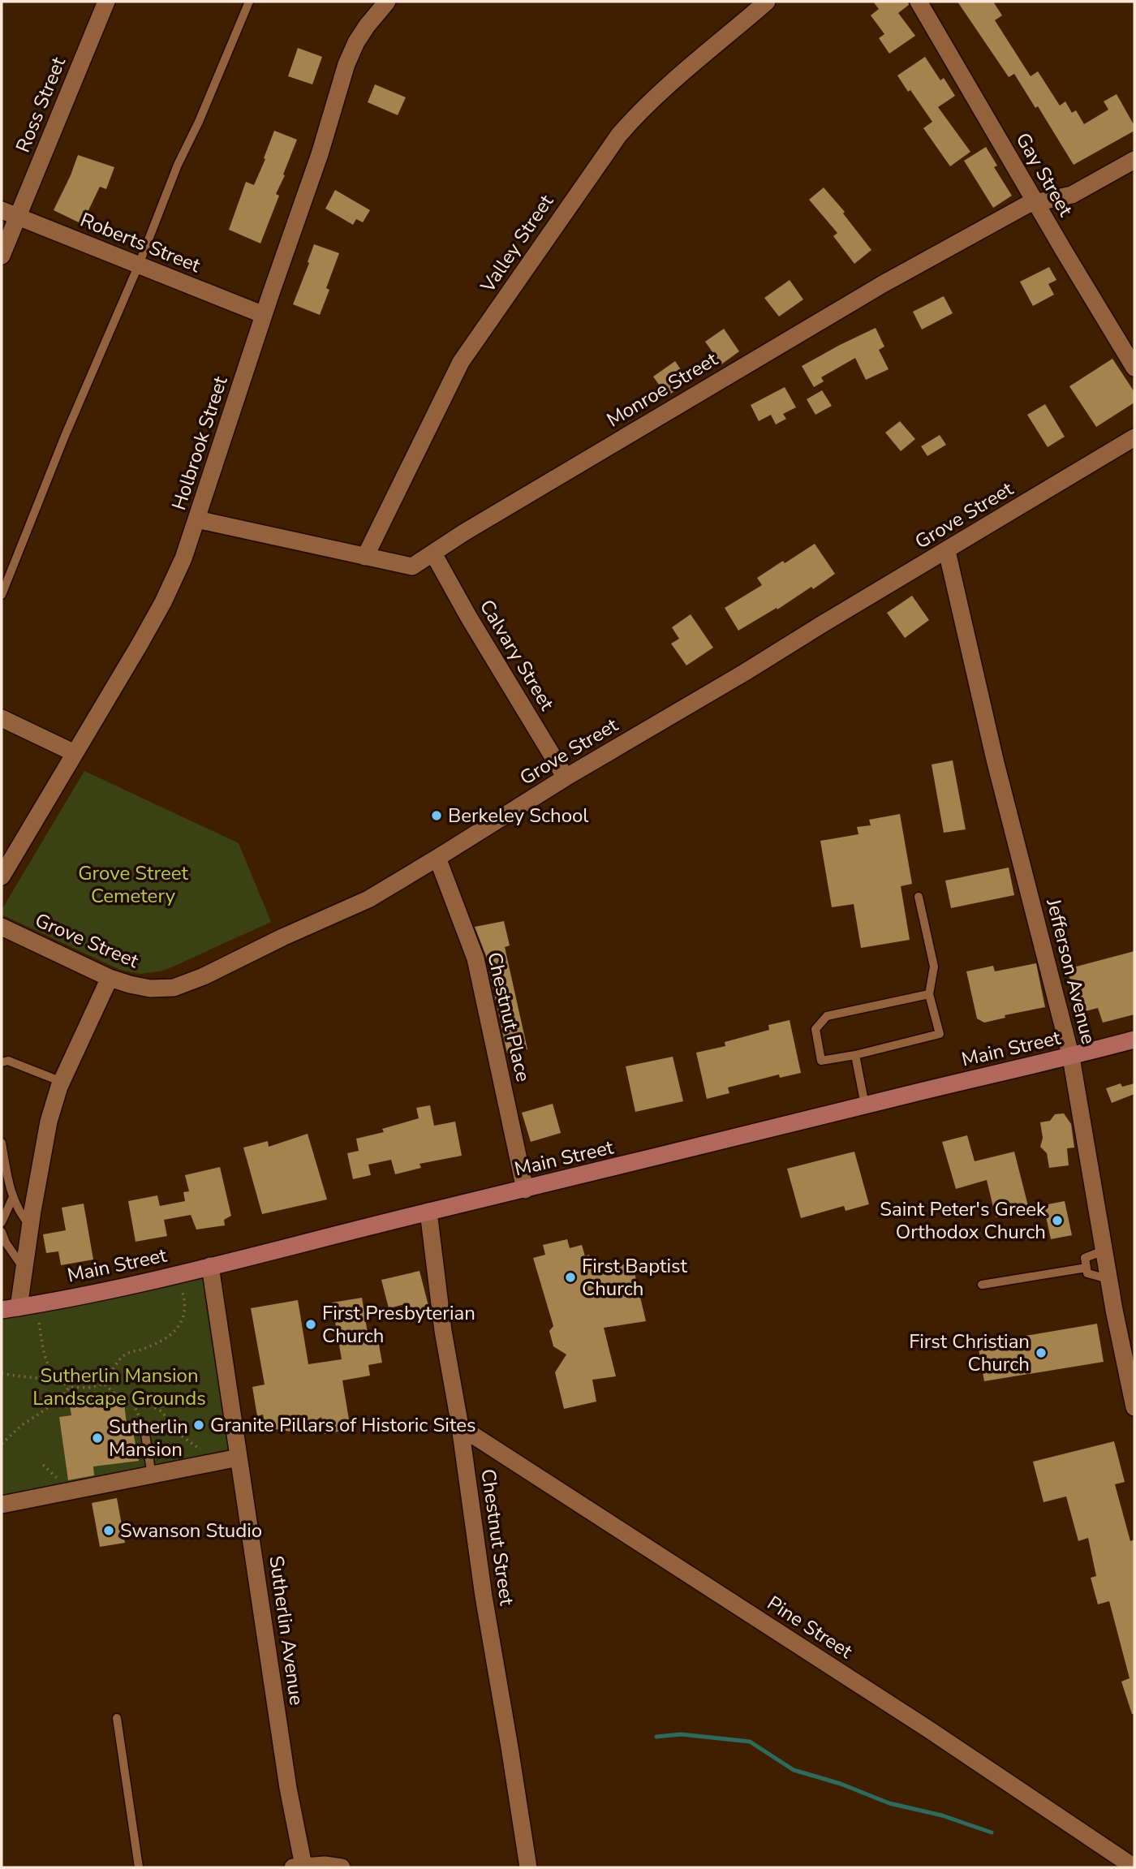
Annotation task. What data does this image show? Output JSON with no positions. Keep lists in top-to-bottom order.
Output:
{
  "streets": {
    "main road": ["Main Street"],
    "street": [
      "Ross Street",
      "Gay Street",
      "Roberts Street",
      "Valley Street",
      "Monroe Street",
      "Holbrook Street",
      "Grove Street",
      "Calvary Street",
      "Jefferson Avenue",
      "Chestnut Place",
      "Chestnut Street",
      "Pine Street",
      "Sutherlin Avenue"
    ]
  },
  "crossings": [
    ["Ross Street", "Roberts Street"],
    ["Gay Street", "Monroe Street"],
    ["Roberts Street", "Holbrook Street"],
    ["Valley Street", "Monroe Street"],
    ["Monroe Street", "Holbrook Street"],
    ["Monroe Street", "Calvary Street"],
    ["Grove Street", "Calvary Street"],
    ["Grove Street", "Jefferson Avenue"],
    ["Grove Street", "Chestnut Place"],
    ["Jefferson Avenue", "Main Street"],
    ["Chestnut Place", "Main Street"],
    ["Main Street", "Chestnut Street"],
    ["Main Street", "Sutherlin Avenue"],
    ["Chestnut Street", "Pine Street"]
  ],
  "parks": ["Grove Street Cemetery", "Sutherlin Mansion Landscape Grounds"],
  "places": [
    "Berkeley School",
    "Saint Peter's Greek Orthodox Church",
    "First Baptist Church",
    "First Presbyterian Church",
    "First Christian Church",
    "Granite Pillars of Historic Sites",
    "Sutherlin Mansion",
    "Swanson Studio"
  ]
}
